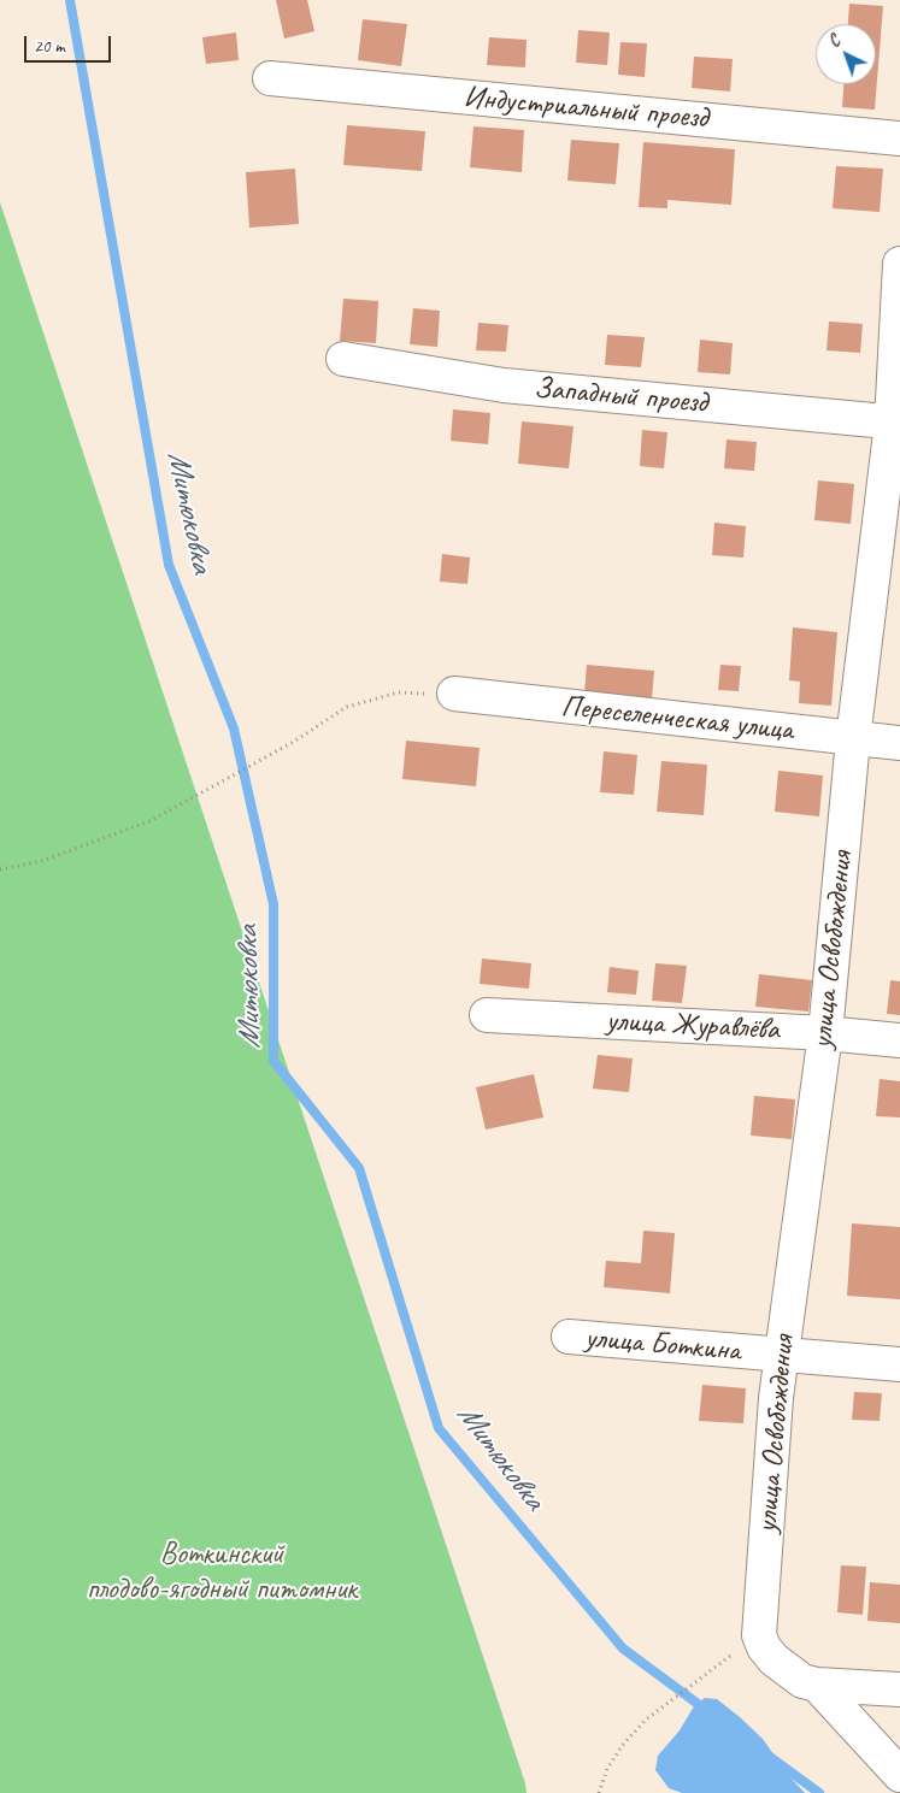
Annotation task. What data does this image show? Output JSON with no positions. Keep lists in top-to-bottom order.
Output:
{
  "streets": {
    "street": [
      "Индустриальный проезд",
      "Западный проезд",
      "Переселенческая улица",
      "улица Освобождения",
      "улица Журавлёва",
      "улица Боткина"
    ]
  },
  "crossings": [
    ["Западный проезд", "улица Освобождения"],
    ["Переселенческая улица", "улица Освобождения"],
    ["улица Освобождения", "улица Журавлёва"],
    ["улица Освобождения", "улица Боткина"]
  ],
  "water": ["Митюковка"],
  "parks": ["Воткинский плодово-ягодный питомник"],
  "scale_bar": "20 m",
  "north": "top left"
}
